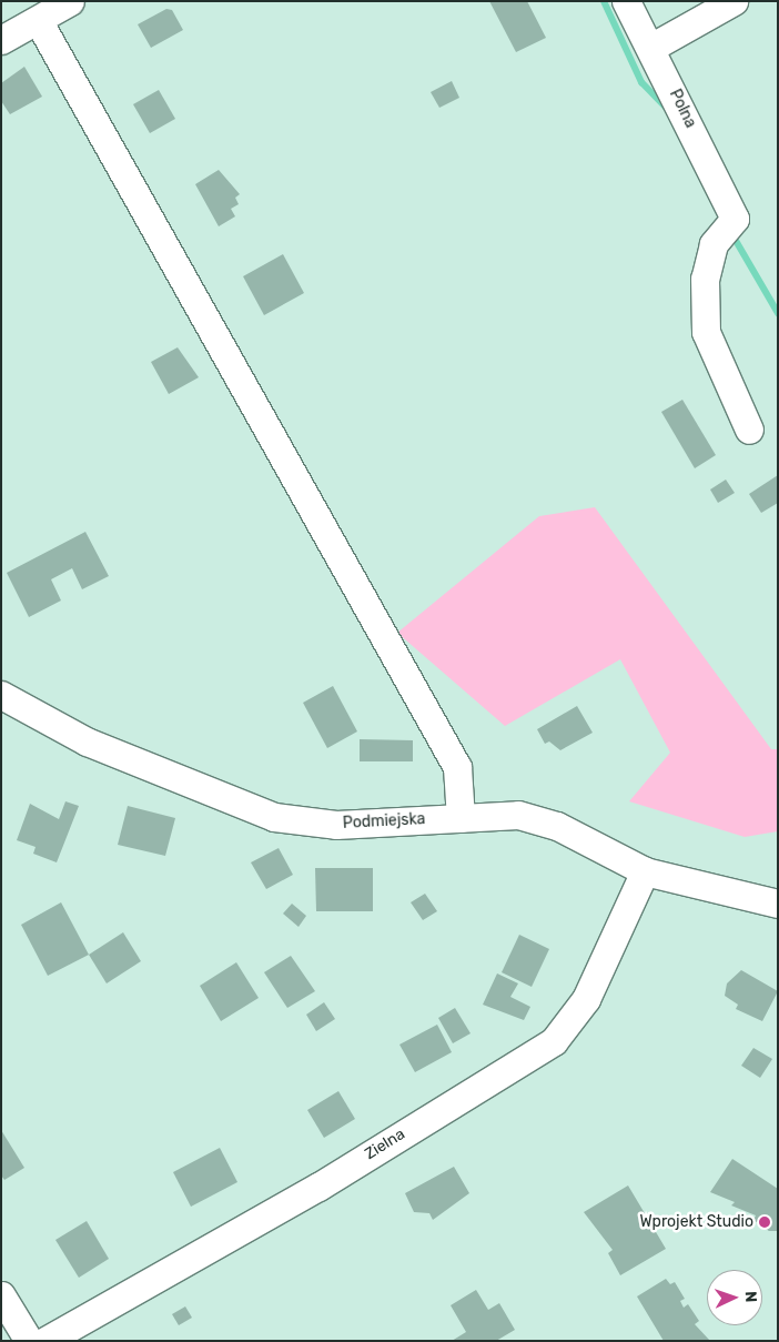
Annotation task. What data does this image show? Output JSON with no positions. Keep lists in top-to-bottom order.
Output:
{
  "streets": {
    "street": ["Polna", "Podmiejska", "Zielna"]
  },
  "crossings": [
    ["Podmiejska", "Zielna"]
  ],
  "places": ["Wprojekt Studio"],
  "north": "right"
}
